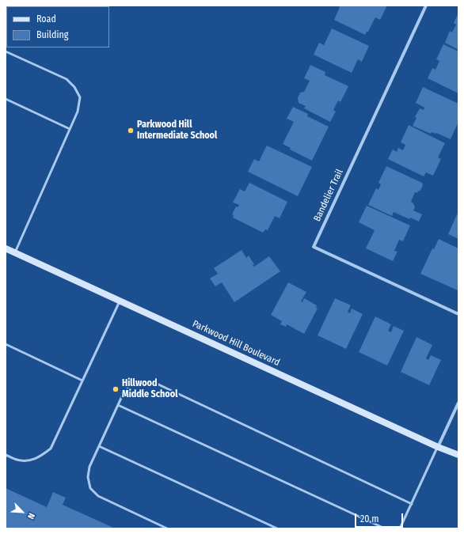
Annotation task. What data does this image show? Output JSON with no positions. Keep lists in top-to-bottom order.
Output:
{
  "streets": {
    "street": ["Bandelier Trail", "Parkwood Hill Boulevard"]
  },
  "places": ["Parkwood Hill Intermediate School", "Hillwood Middle School"],
  "legend": ["Road", "Building"],
  "scale_bar": "20 m",
  "north": "bottom right"
}
